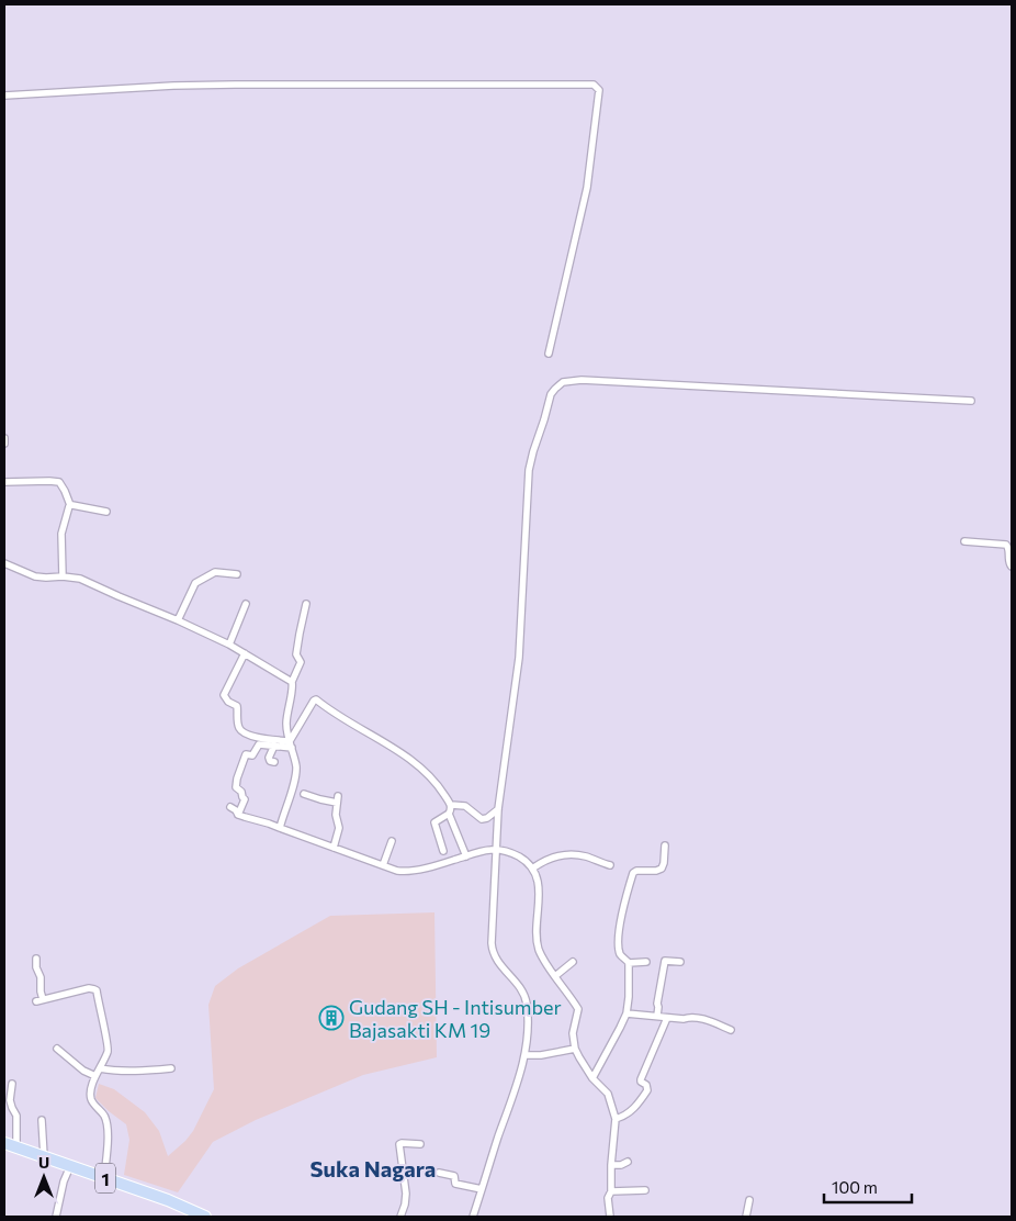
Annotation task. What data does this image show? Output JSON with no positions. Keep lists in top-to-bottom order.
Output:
{
  "streets": {
    "highway": ["1"]
  },
  "districts": ["Suka Nagara"],
  "places": {
    "building": ["Gudang SH - Intisumber Bajasakti KM 19"]
  },
  "scale_bar": "100 m",
  "north": "top"
}
